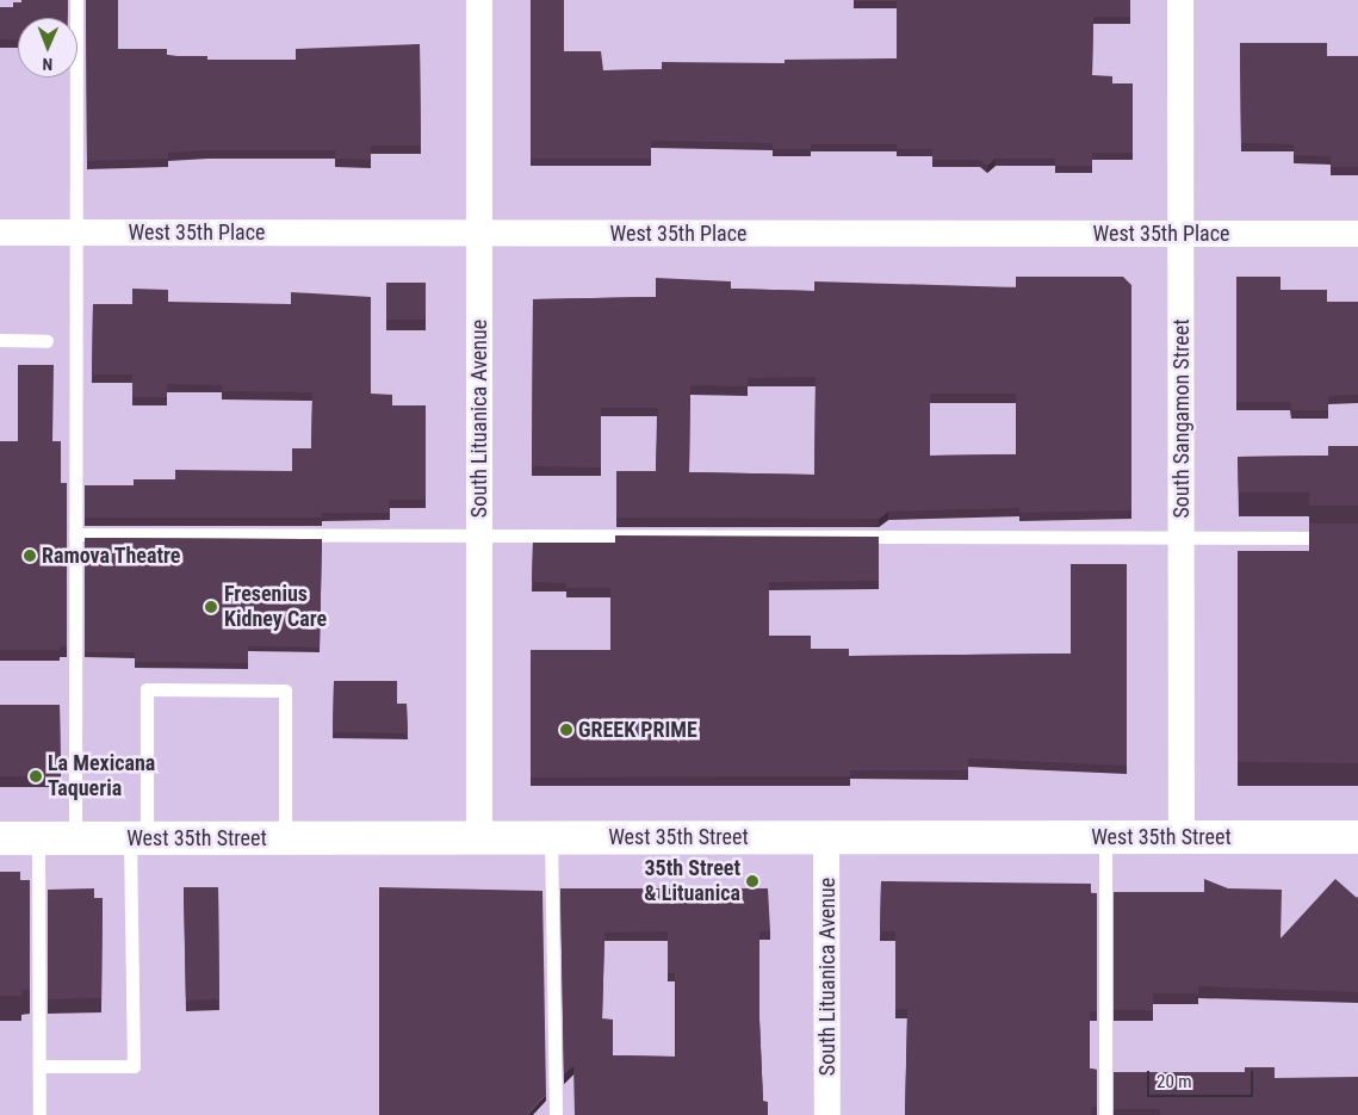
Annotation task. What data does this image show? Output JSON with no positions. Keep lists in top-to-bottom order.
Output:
{
  "streets": {
    "main road": ["West 35th Street"],
    "street": ["West 35th Place", "South Lituanica Avenue", "South Sangamon Street"]
  },
  "crossings": [
    ["West 35th Place", "South Lituanica Avenue"],
    ["West 35th Place", "South Sangamon Street"],
    ["South Lituanica Avenue", "West 35th Street"],
    ["South Sangamon Street", "West 35th Street"]
  ],
  "places": [
    "Ramova Theatre",
    "Fresenius Kidney Care",
    "GREEK PRIME",
    "La Mexicana Taqueria",
    "35th Street & Lituanica"
  ],
  "scale_bar": "20 m",
  "north": "bottom"
}
